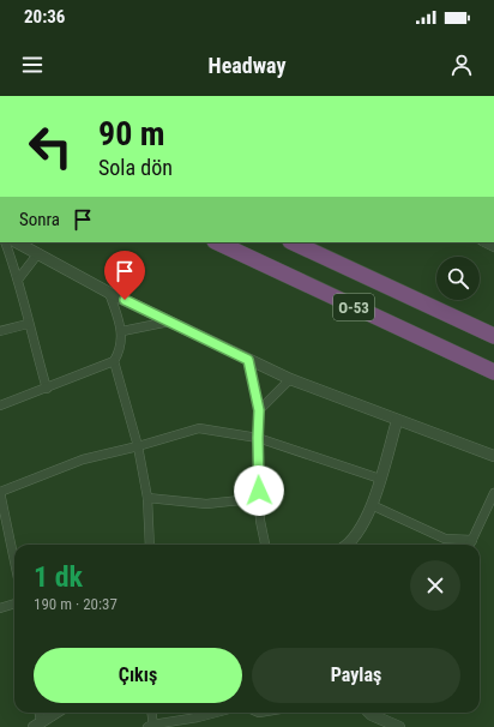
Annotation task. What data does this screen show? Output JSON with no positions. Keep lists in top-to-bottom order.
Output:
{
  "streets": {
    "highway": ["O-53"]
  },
  "page": {
    "status": "20:36",
    "header": "Headway",
    "turn": ["90 m", "Sola dön"],
    "then": "Sonra",
    "heading": ["1 dk", "190 m · 20:37"],
    "buttons": ["Çıkış", "Paylaş"]
  }
}
